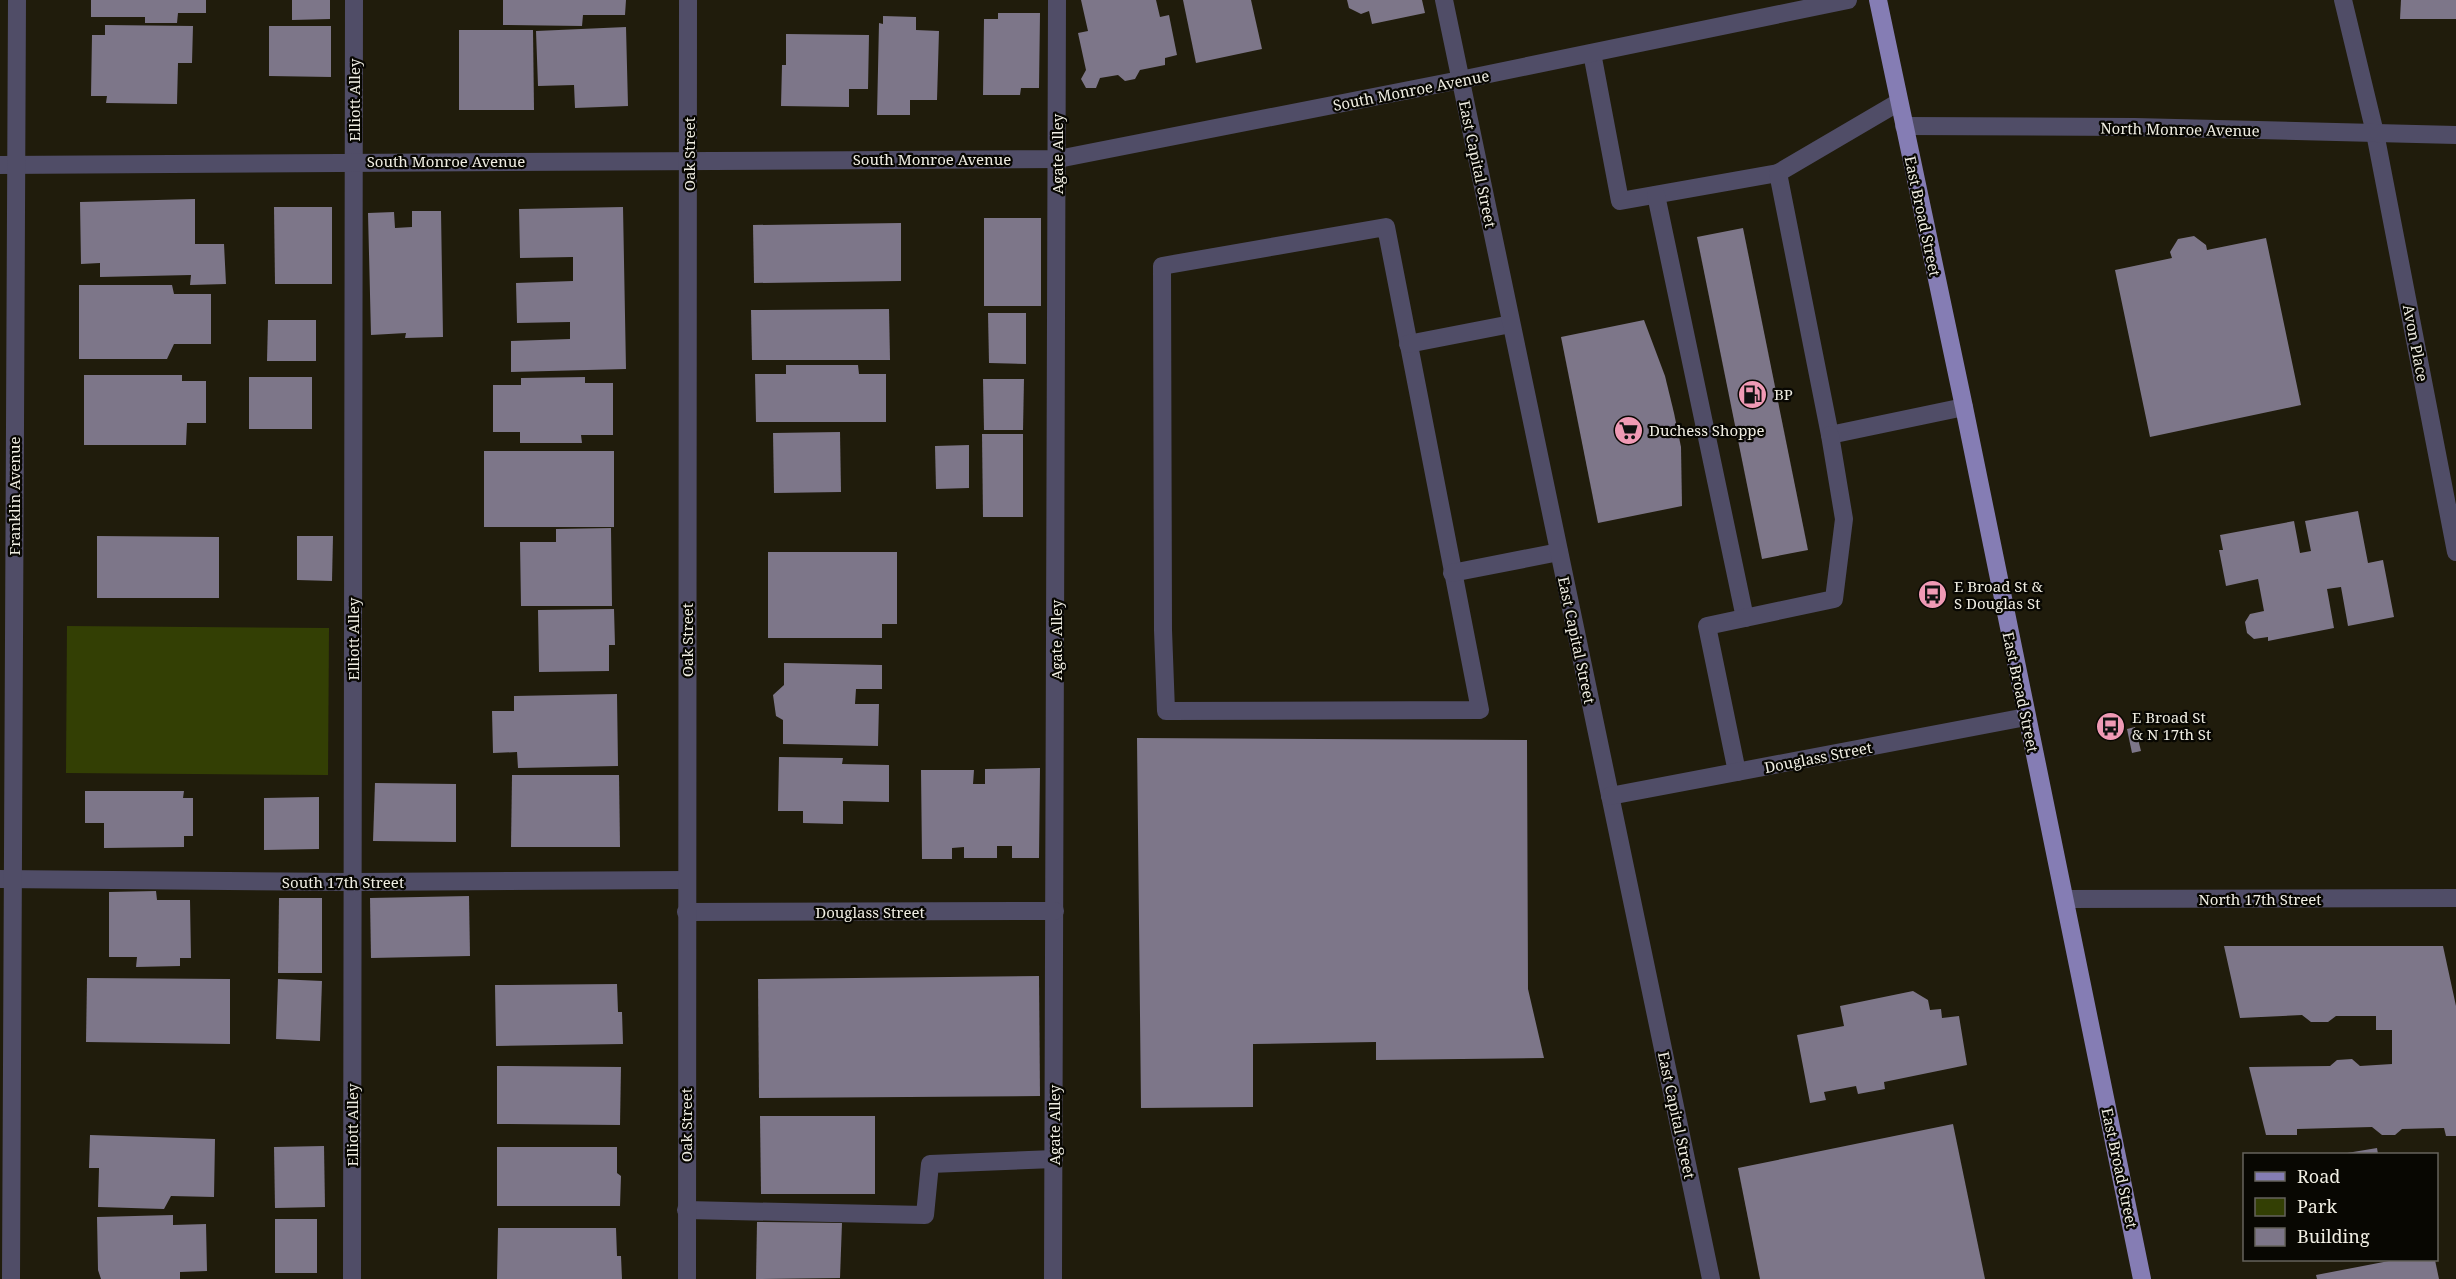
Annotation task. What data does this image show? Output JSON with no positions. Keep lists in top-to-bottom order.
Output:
{
  "streets": {
    "main road": ["East Broad Street"],
    "street": [
      "South Monroe Avenue",
      "Elliott Alley",
      "North Monroe Avenue",
      "Oak Street",
      "Agate Alley",
      "East Capital Street",
      "Avon Place",
      "Franklin Avenue",
      "Douglass Street",
      "South 17th Street",
      "North 17th Street"
    ]
  },
  "crossings": [
    ["South Monroe Avenue", "Elliott Alley"],
    ["South Monroe Avenue", "Oak Street"],
    ["South Monroe Avenue", "Agate Alley"],
    ["South Monroe Avenue", "East Capital Street"],
    ["South Monroe Avenue", "Franklin Avenue"],
    ["Elliott Alley", "South 17th Street"],
    ["North Monroe Avenue", "East Broad Street"],
    ["North Monroe Avenue", "Avon Place"],
    ["Oak Street", "Douglass Street"],
    ["Oak Street", "South 17th Street"],
    ["Agate Alley", "Douglass Street"],
    ["East Capital Street", "Douglass Street"],
    ["East Broad Street", "Douglass Street"],
    ["East Broad Street", "North 17th Street"],
    ["Franklin Avenue", "South 17th Street"]
  ],
  "places": {
    "fuel station": ["BP"],
    "supermarket": ["Duchess Shoppe"],
    "bus stop": ["E Broad St & S Douglas St", "E Broad St & N 17th St"]
  },
  "legend": ["Road", "Park", "Building"]
}
